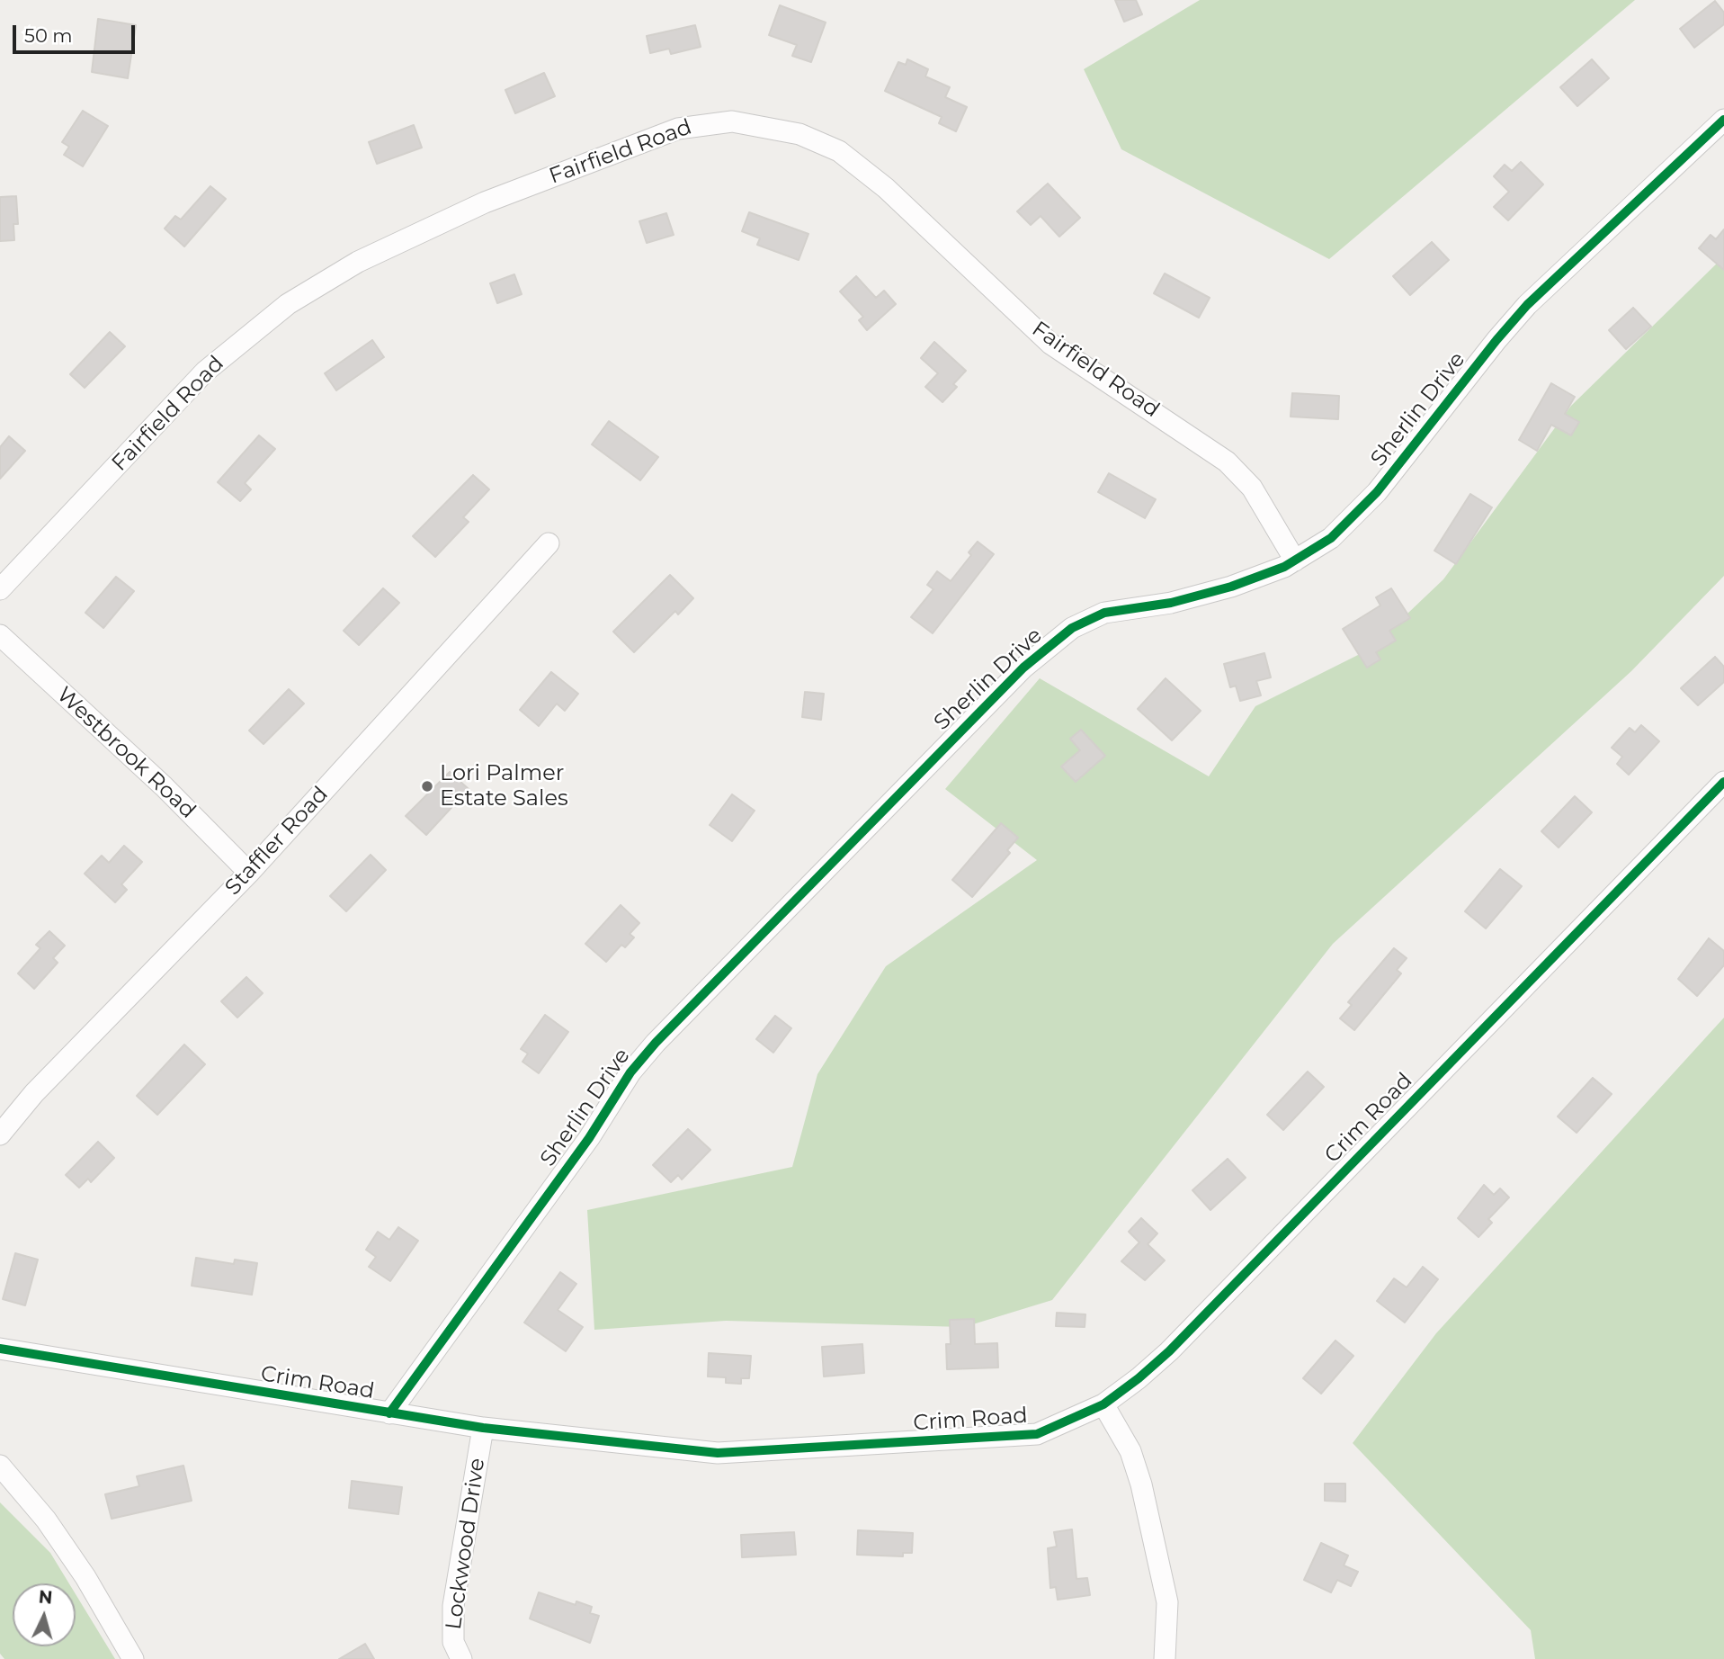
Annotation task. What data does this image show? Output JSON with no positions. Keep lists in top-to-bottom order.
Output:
{
  "streets": {
    "street": [
      "Fairfield Road",
      "Sherlin Drive",
      "Westbrook Road",
      "Staffler Road",
      "Crim Road",
      "Lockwood Drive"
    ]
  },
  "crossings": [
    ["Fairfield Road", "Sherlin Drive"],
    ["Sherlin Drive", "Crim Road"],
    ["Westbrook Road", "Staffler Road"],
    ["Crim Road", "Lockwood Drive"]
  ],
  "places": ["Lori Palmer Estate Sales"],
  "scale_bar": "50 m",
  "north": "top"
}
